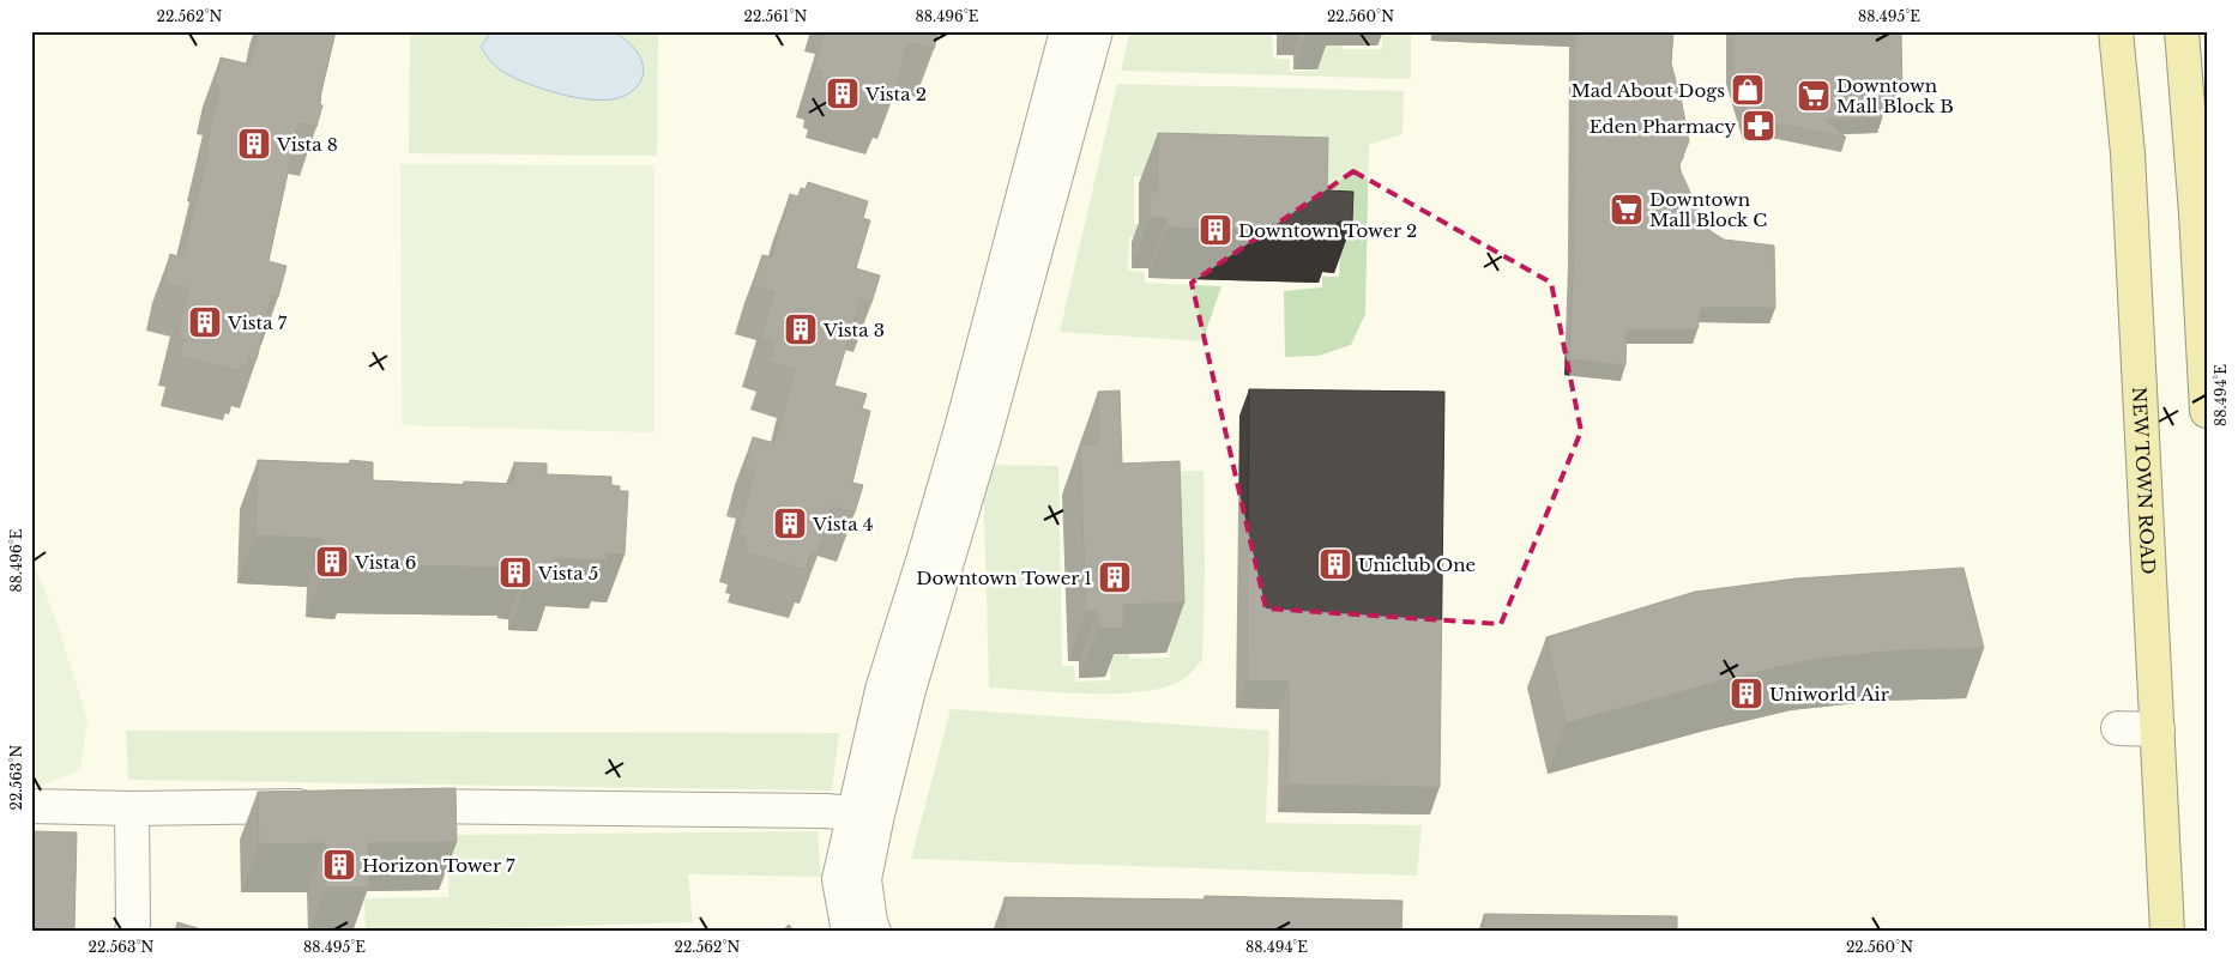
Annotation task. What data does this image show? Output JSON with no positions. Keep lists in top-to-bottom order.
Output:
{
  "streets": {
    "main road": ["NEW TOWN ROAD"]
  },
  "places": {
    "shop": ["Mad About Dogs"],
    "building": [
      "Vista 2",
      "Vista 8",
      "Downtown Tower 2",
      "Vista 7",
      "Vista 3",
      "Vista 4",
      "Vista 6",
      "Uniclub One",
      "Vista 5",
      "Downtown Tower 1",
      "Uniworld Air",
      "Horizon Tower 7"
    ],
    "supermarket": ["Downtown Mall Block B", "Downtown Mall Block C"],
    "pharmacy": ["Eden Pharmacy"]
  },
  "coordinates": [
    "22.562°N",
    "22.561°N",
    "88.496°E",
    "22.560°N",
    "88.495°E",
    "88.494°E",
    "22.563°N"
  ]
}
